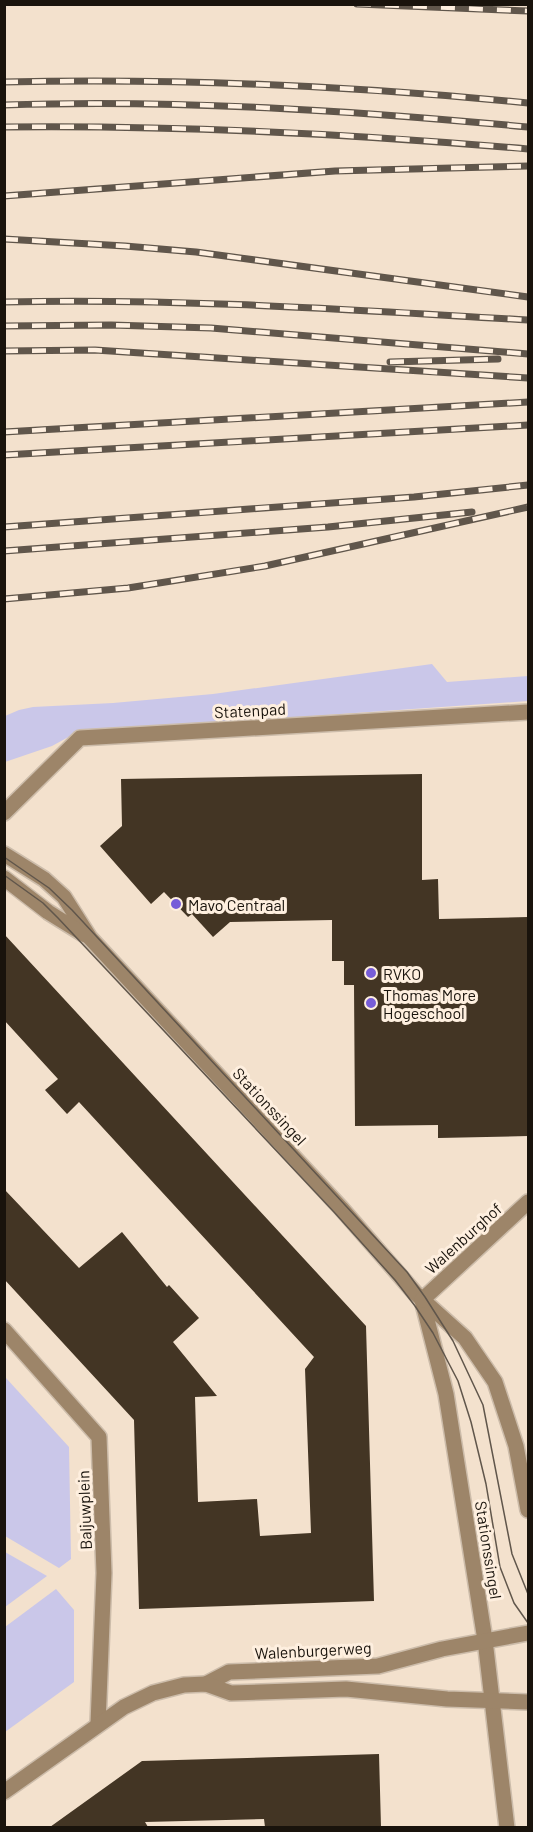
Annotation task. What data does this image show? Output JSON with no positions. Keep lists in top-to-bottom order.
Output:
{
  "streets": {
    "street": [
      "Statenpad",
      "Stationssingel",
      "Walenburghof",
      "Baljuwplein",
      "Walenburgerweg"
    ]
  },
  "crossings": [
    ["Stationssingel", "Walenburghof"],
    ["Stationssingel", "Walenburgerweg"],
    ["Baljuwplein", "Walenburgerweg"]
  ],
  "places": ["Mavo Centraal", "RVKO", "Thomas More Hogeschool"]
}
